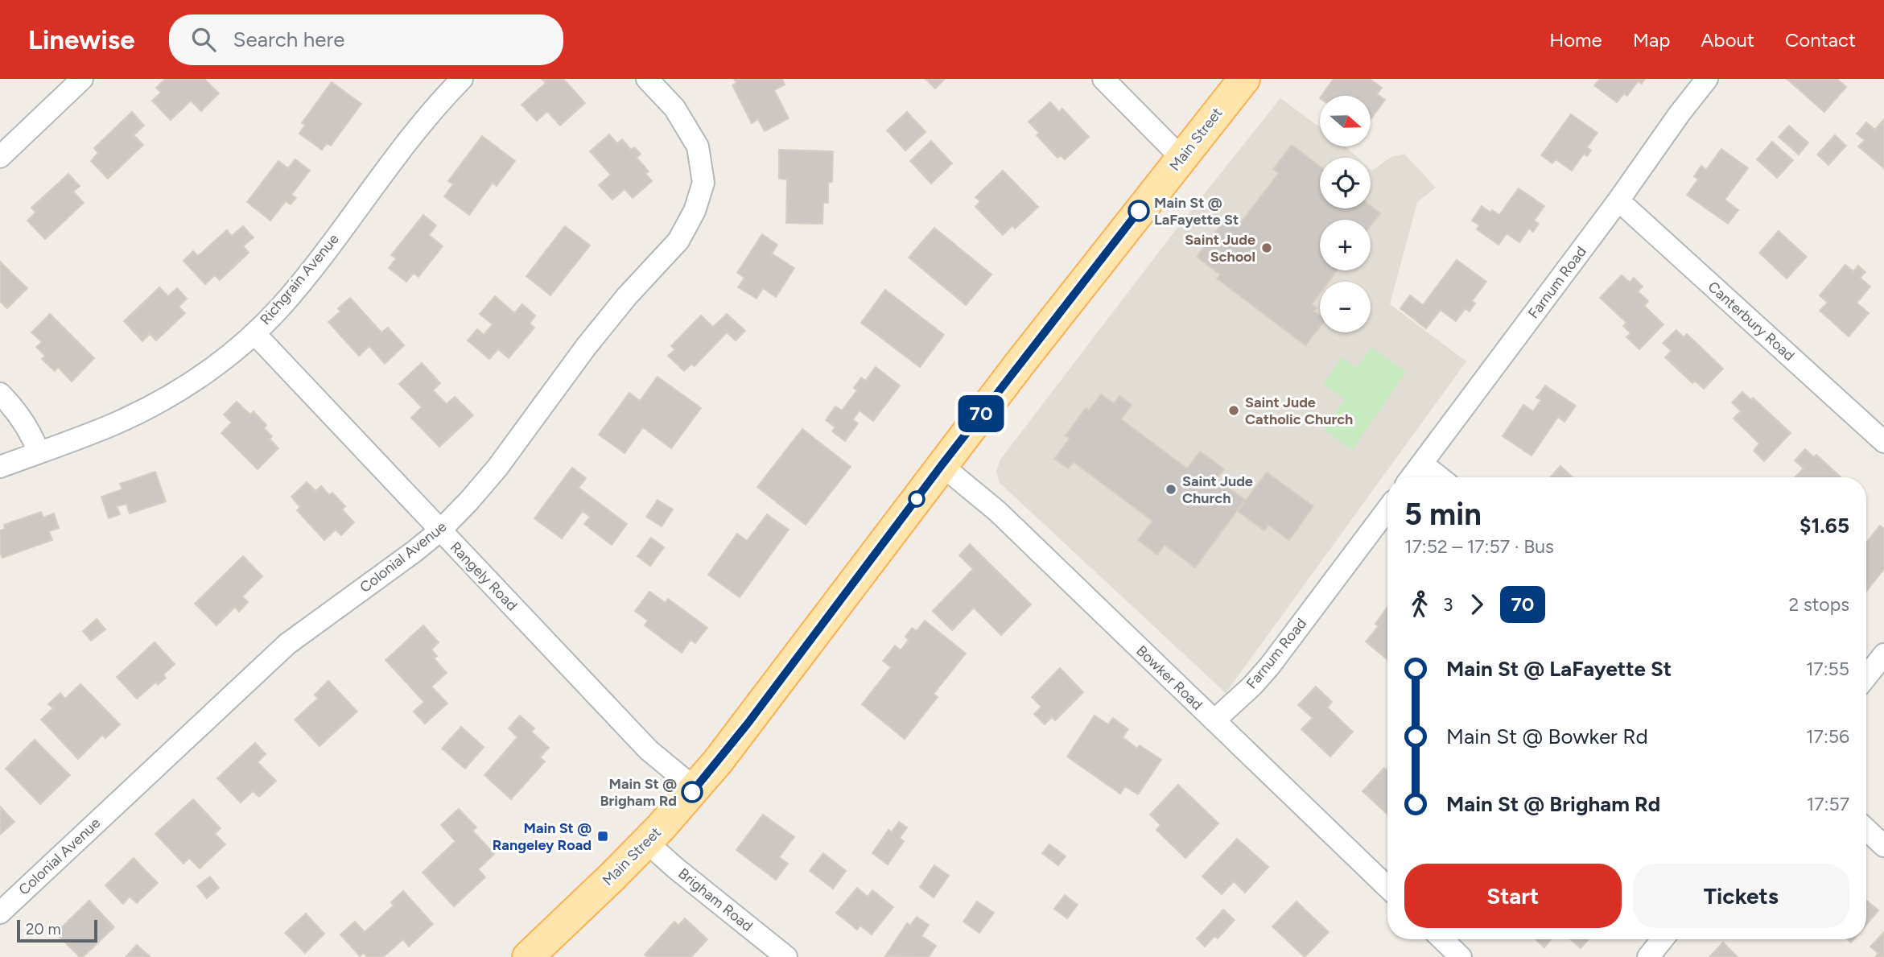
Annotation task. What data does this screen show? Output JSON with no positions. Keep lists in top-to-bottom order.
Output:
{
  "streets": {
    "main road": ["Main Street"],
    "street": [
      "Richgrain Avenue",
      "Farnum Road",
      "Canterbury Road",
      "Colonial Avenue",
      "Rangely Road",
      "Bowker Road",
      "Brigham Road"
    ]
  },
  "crossings": [
    ["Main Street", "Rangely Road"],
    ["Main Street", "Bowker Road"],
    ["Main Street", "Brigham Road"],
    ["Richgrain Avenue", "Rangely Road"],
    ["Farnum Road", "Canterbury Road"],
    ["Farnum Road", "Bowker Road"],
    ["Colonial Avenue", "Rangely Road"]
  ],
  "places": {
    "other": [
      "Main St @ LaFayette St",
      "Saint Jude School",
      "Saint Jude Catholic Church",
      "Saint Jude Church",
      "Main St @ Brigham Rd"
    ],
    "transit": ["Main St @ Rangeley Road"]
  },
  "lines": ["bus line 70"],
  "scale_bar": "20 m",
  "north": "right",
  "page": {
    "header": "Linewise",
    "search": "Search here",
    "nav": [
      "Home",
      "Map",
      "About",
      "Contact"
    ],
    "on_map": "70",
    "map_buttons": ["+", "−"],
    "heading": ["5 min", "17:52 – 17:57 · Bus", "$1.65"],
    "legs": ["3", "70", "2 stops"],
    "list": [
      {
        "name": "Main St @ LaFayette St",
        "value": "17:55"
      },
      {
        "name": "Main St @ Bowker Rd",
        "value": "17:56"
      },
      {
        "name": "Main St @ Brigham Rd",
        "value": "17:57"
      }
    ],
    "buttons": ["Start", "Tickets"],
    "scale": "20 m"
  }
}
